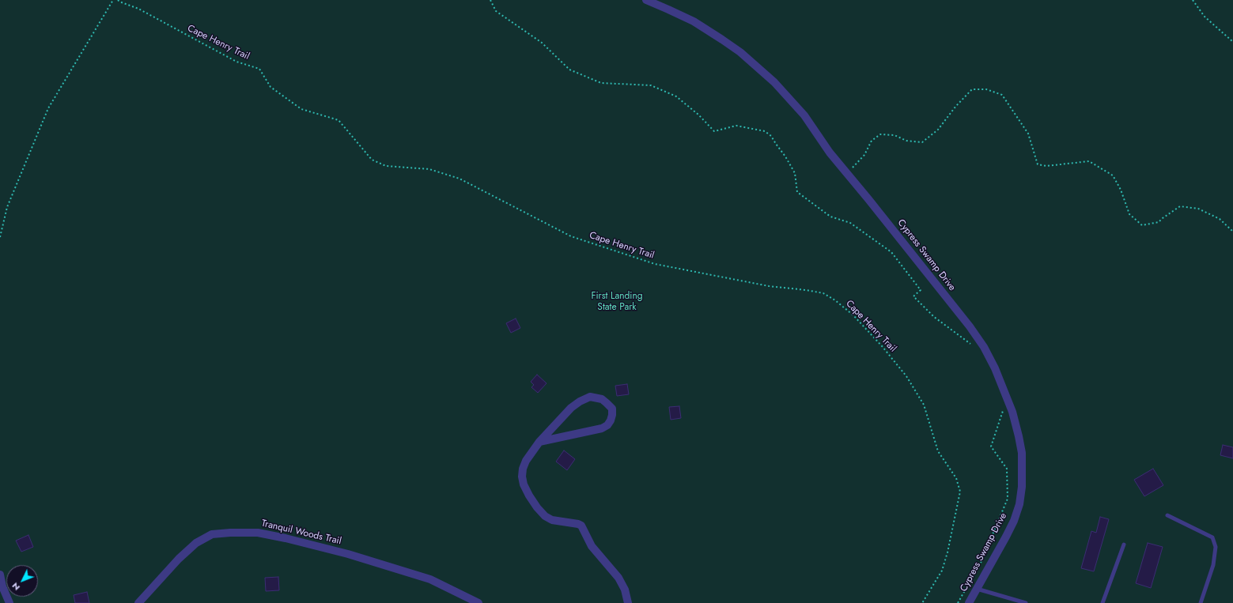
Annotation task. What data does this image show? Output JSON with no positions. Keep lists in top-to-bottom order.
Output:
{
  "streets": {
    "street": ["Cypress Swamp Drive", "Tranquil Woods Trail"],
    "path": ["Cape Henry Trail"]
  },
  "parks": ["First Landing State Park"],
  "north": "bottom left"
}
